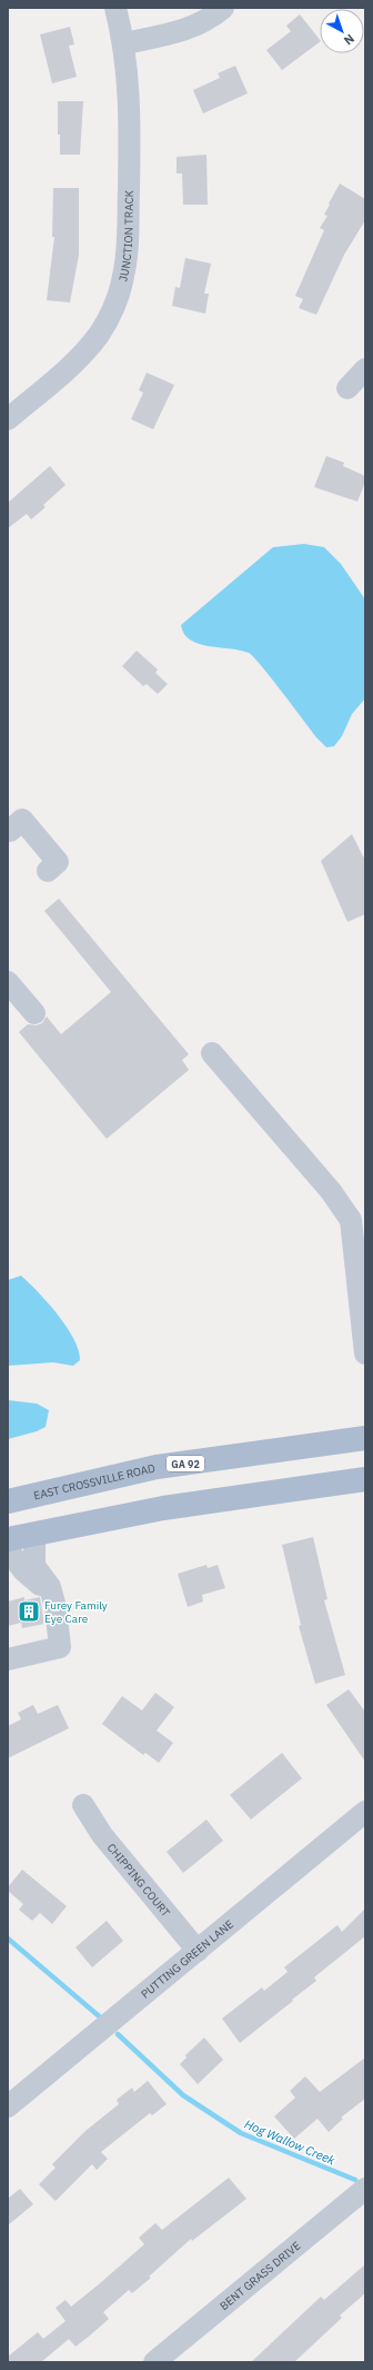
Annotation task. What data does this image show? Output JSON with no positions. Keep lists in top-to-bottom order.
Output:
{
  "streets": {
    "main road": ["GA 92", "EAST CROSSVILLE ROAD"],
    "street": [
      "JUNCTION TRACK",
      "CHIPPING COURT",
      "PUTTING GREEN LANE",
      "BENT GRASS DRIVE"
    ]
  },
  "crossings": [
    ["CHIPPING COURT", "PUTTING GREEN LANE"]
  ],
  "water": ["Hog Wallow Creek"],
  "places": {
    "building": ["Furey Family Eye Care"]
  },
  "north": "bottom right"
}
